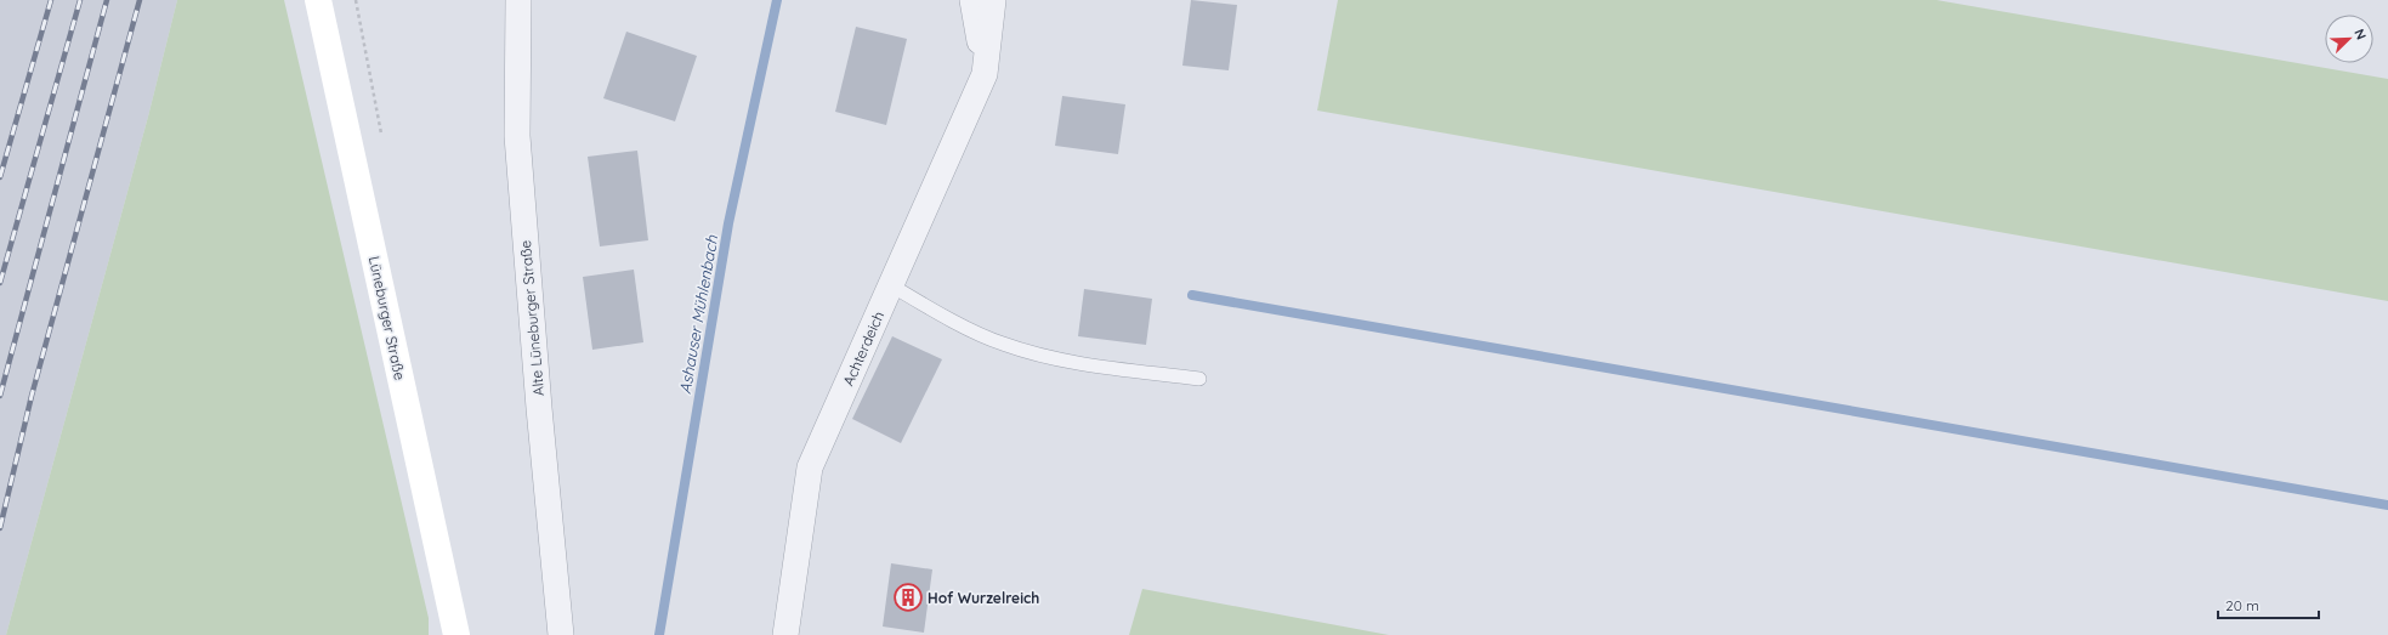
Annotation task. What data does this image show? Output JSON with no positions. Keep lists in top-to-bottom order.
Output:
{
  "streets": {
    "main road": ["Lüneburger Straße"],
    "street": ["Alte Lüneburger Straße", "Achterdeich"]
  },
  "water": ["Ashauser Mühlenbach"],
  "places": {
    "building": ["Hof Wurzelreich"]
  },
  "scale_bar": "20 m",
  "north": "top right"
}
